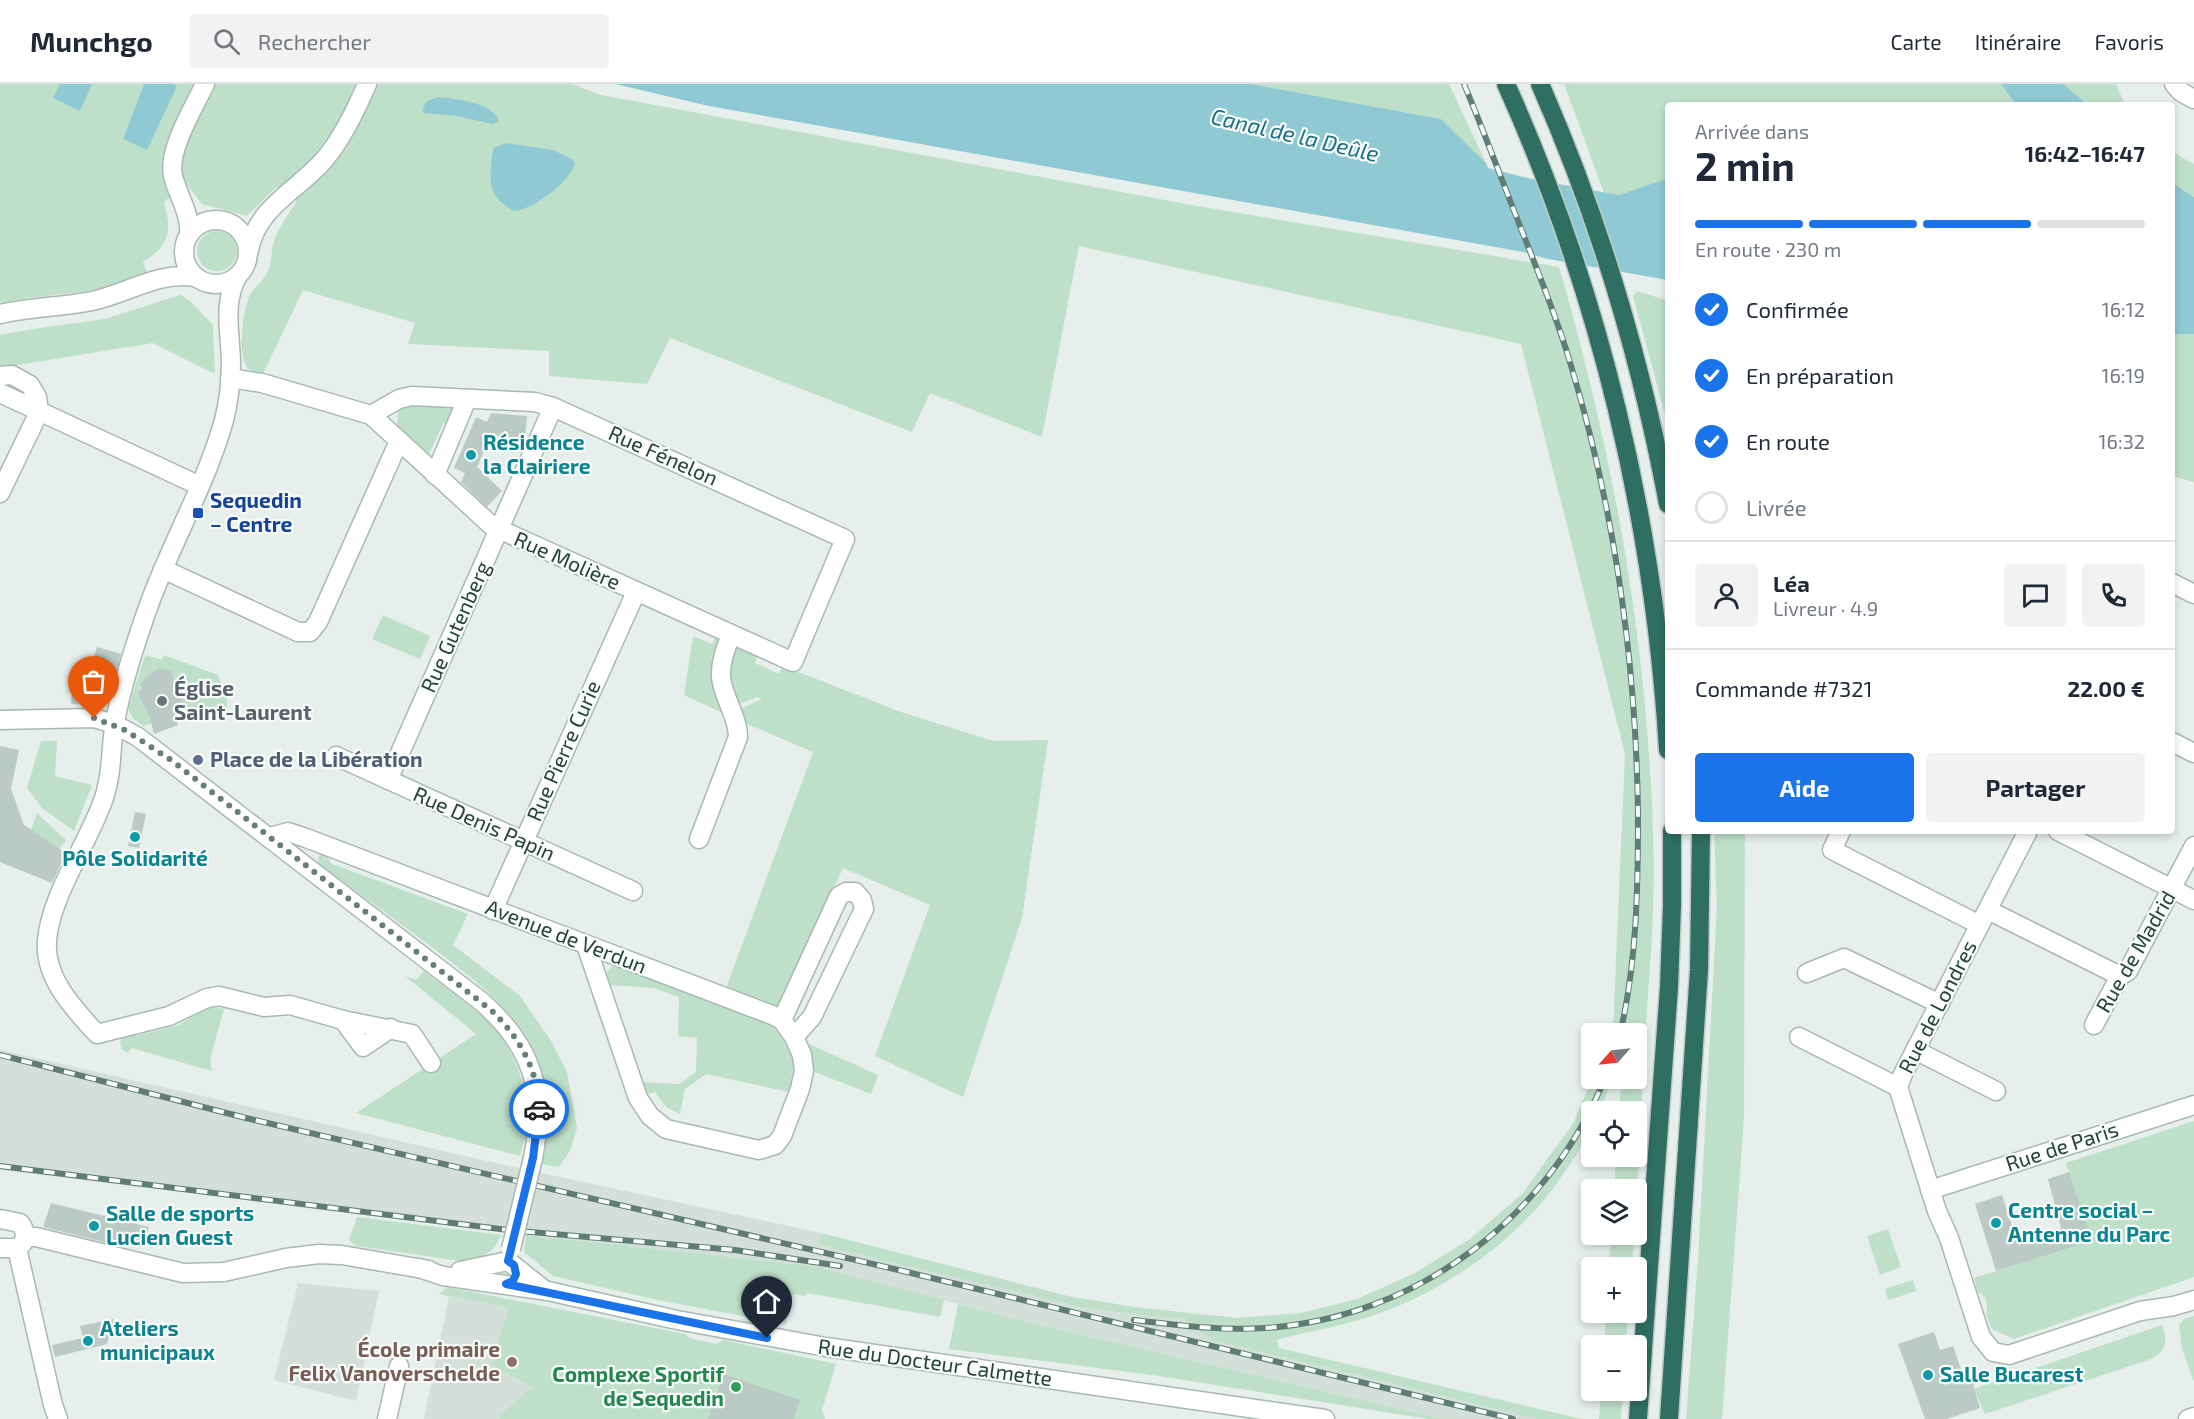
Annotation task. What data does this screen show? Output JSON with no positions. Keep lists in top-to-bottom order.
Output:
{
  "streets": {
    "street": [
      "Rue Fénelon",
      "Rue Molière",
      "Rue Gutenberg",
      "Rue Pierre Curie",
      "Rue Denis Papin",
      "Avenue de Verdun",
      "Rue de Madrid",
      "Rue de Londres",
      "Rue de Paris",
      "Rue du Docteur Calmette"
    ]
  },
  "crossings": [
    ["Rue Fénelon", "Rue Molière"],
    ["Rue Fénelon", "Rue Gutenberg"],
    ["Rue Molière", "Rue Gutenberg"],
    ["Rue Molière", "Rue Pierre Curie"],
    ["Rue Gutenberg", "Rue Denis Papin"],
    ["Rue Pierre Curie", "Rue Denis Papin"],
    ["Rue Pierre Curie", "Avenue de Verdun"],
    ["Rue de Londres", "Rue de Paris"]
  ],
  "water": ["Canal de la Deûle"],
  "places": {
    "other": [
      "Résidence la Clairiere",
      "Église Saint-Laurent",
      "Place de la Libération",
      "Pôle Solidarité",
      "Centre social – Antenne du Parc",
      "Salle de sports Lucien Guest",
      "Ateliers municipaux",
      "École primaire Felix Vanoverschelde",
      "Salle Bucarest",
      "Complexe Sportif de Sequedin"
    ],
    "transit": ["Sequedin – Centre"]
  },
  "north": "bottom left",
  "page": {
    "header": "Munchgo",
    "search": "Rechercher",
    "nav": ["Carte", "Itinéraire", "Favoris"],
    "heading": ["2 min", "Arrivée dans", "16:42–16:47"],
    "panel": [
      "Léa",
      "Livreur · 4.9",
      "Commande #7321",
      "22.00 €"
    ],
    "bar": "En route · 230 m",
    "list": [
      ["Confirmée", "16:12"],
      ["En préparation", "16:19"],
      ["En route", "16:32"],
      "Livrée"
    ],
    "buttons": ["Aide", "Partager"],
    "map_buttons": ["+", "−"]
  }
}
